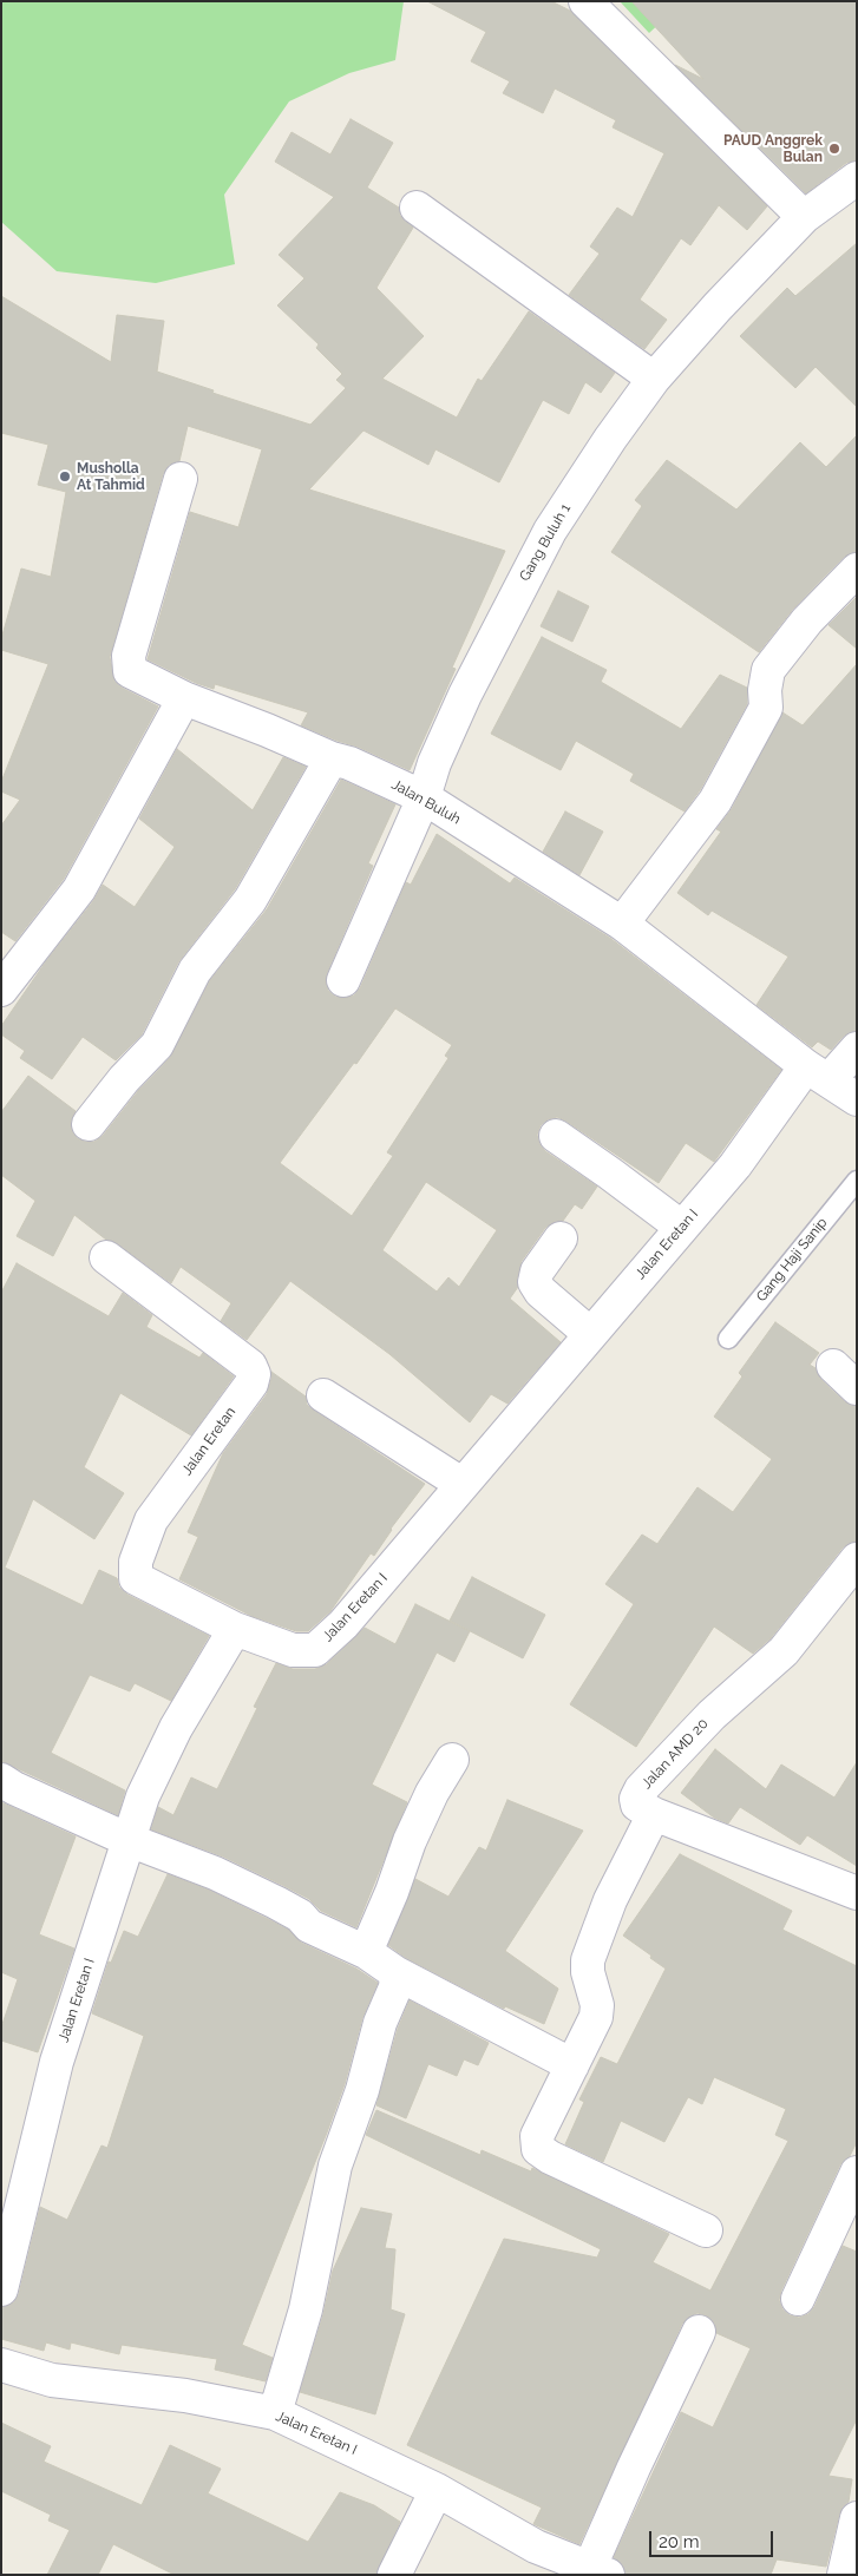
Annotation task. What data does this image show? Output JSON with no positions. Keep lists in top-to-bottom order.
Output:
{
  "streets": {
    "street": [
      "Gang Buluh 1",
      "Jalan Buluh",
      "Jalan Eretan I",
      "Jalan Eretan",
      "Jalan AMD 20"
    ],
    "lane": ["Gang Haji Sanip"]
  },
  "crossings": [
    ["Gang Buluh 1", "Jalan Buluh"],
    ["Jalan Buluh", "Jalan Eretan I"],
    ["Jalan Eretan I", "Jalan Eretan"]
  ],
  "places": ["PAUD Anggrek Bulan", "Musholla At Tahmid"],
  "scale_bar": "20 m"
}
